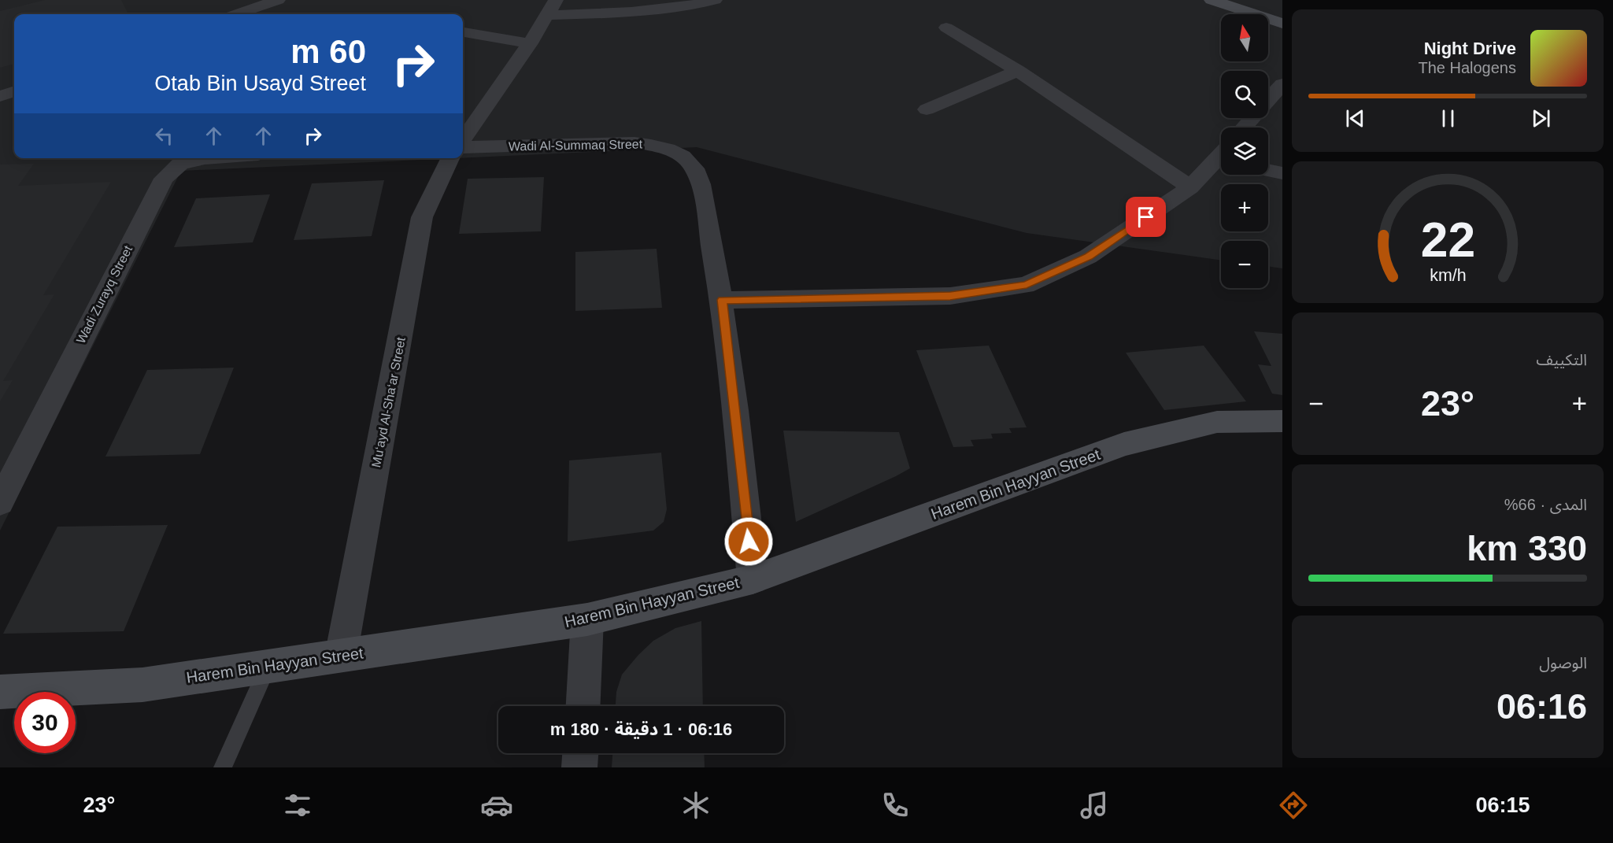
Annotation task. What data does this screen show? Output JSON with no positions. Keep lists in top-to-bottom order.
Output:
{
  "streets": {
    "street": [
      "Wadi Al-Summaq Street",
      "Wadi Zurayq Street",
      "Mu‘ayd Al-Sha‘ar Street",
      "Harem Bin Hayyan Street"
    ]
  },
  "crossings": [
    ["Wadi Al-Summaq Street", "Harem Bin Hayyan Street"],
    ["Mu‘ayd Al-Sha‘ar Street", "Harem Bin Hayyan Street"]
  ],
  "north": "top",
  "page": {
    "map_buttons": ["+", "−"],
    "turn": ["60 m", "Otab Bin Usayd Street"],
    "song": ["Night Drive", "The Halogens"],
    "tile": [
      "التكييف",
      ["المدى · 66%", "330 km"],
      ["الوصول", "06:16"]
    ],
    "heat": ["−", "23°", "+"],
    "limit": "30",
    "trip": "06:16 · 1 دقيقة · 180 m",
    "tabs": ["06:15", "23°"],
    "gauge": ["22", "km/h"]
  }
}
